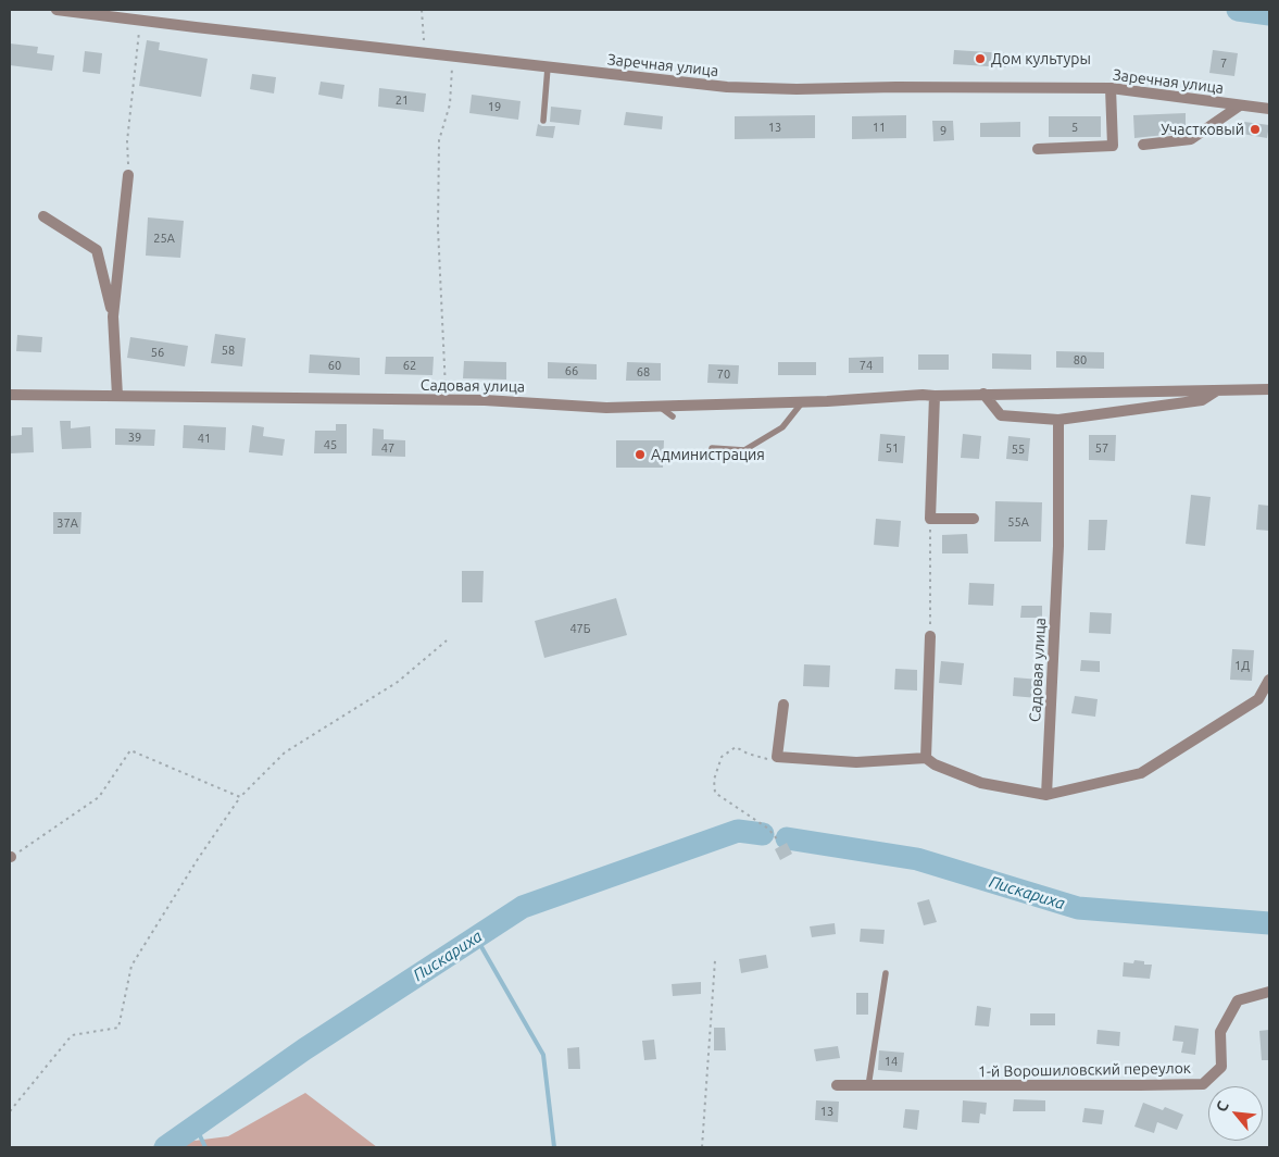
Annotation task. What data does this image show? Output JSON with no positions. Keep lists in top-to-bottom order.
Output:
{
  "streets": {
    "street": ["Заречная улица", "Садовая улица", "1-й Ворошиловский переулок"]
  },
  "water": ["Пискариха"],
  "places": ["Дом культуры", "Участковый", "Администрация"],
  "house_numbers": [
    "7",
    "21",
    "19",
    "13",
    "11",
    "5",
    "9",
    "25А",
    "58",
    "56",
    "80",
    "60",
    "62",
    "74",
    "66",
    "68",
    "70",
    "39",
    "41",
    "45",
    "47",
    "51",
    "57",
    "55",
    "55А",
    "37А",
    "47Б",
    "1Д",
    "14",
    "13"
  ],
  "north": "top left"
}
